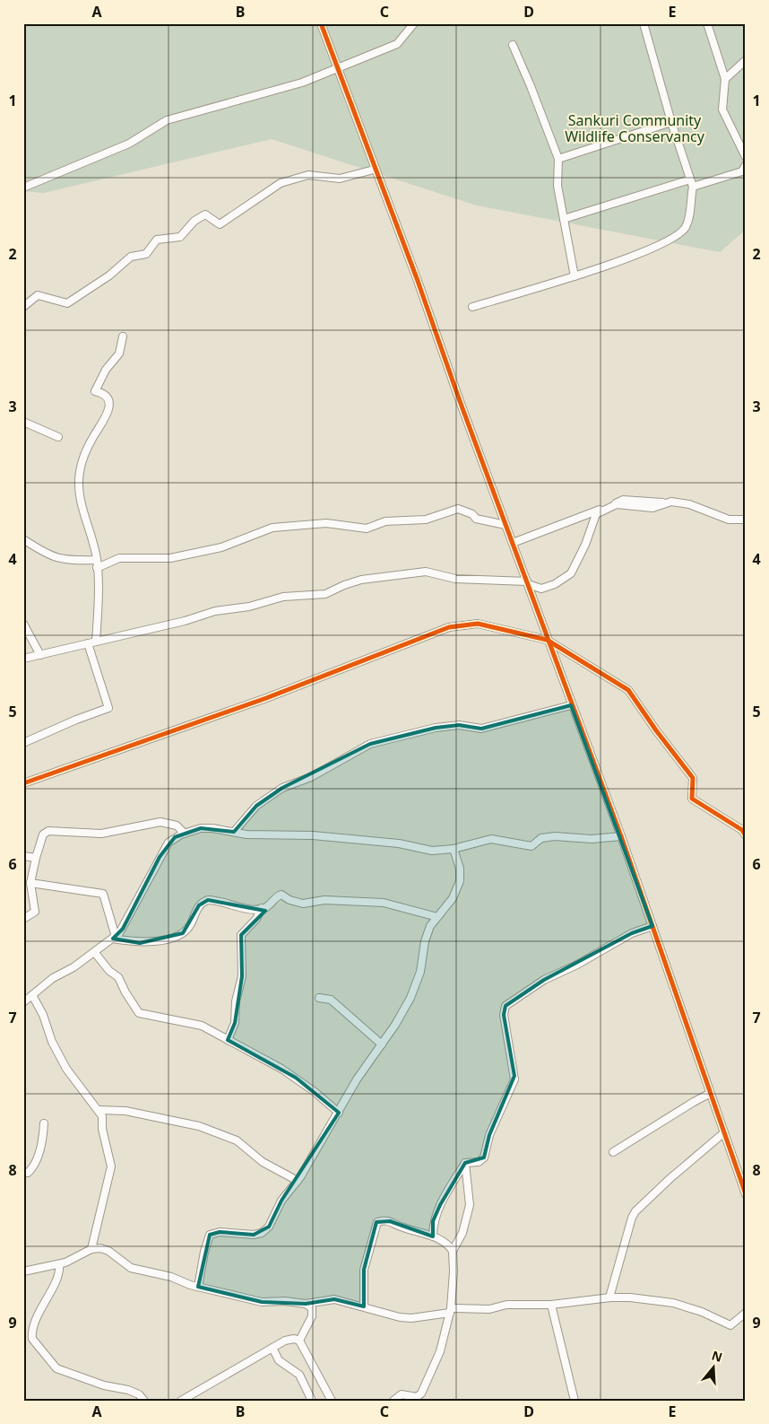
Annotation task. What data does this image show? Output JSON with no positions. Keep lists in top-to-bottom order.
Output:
{
  "parks": ["Sankuri Community Wildlife Conservancy"],
  "north": "top",
  "grid": {
    "columns": [
      "A",
      "B",
      "C",
      "D",
      "E"
    ],
    "rows": [
      "1",
      "2",
      "3",
      "4",
      "5",
      "6",
      "7",
      "8",
      "9"
    ]
  }
}
